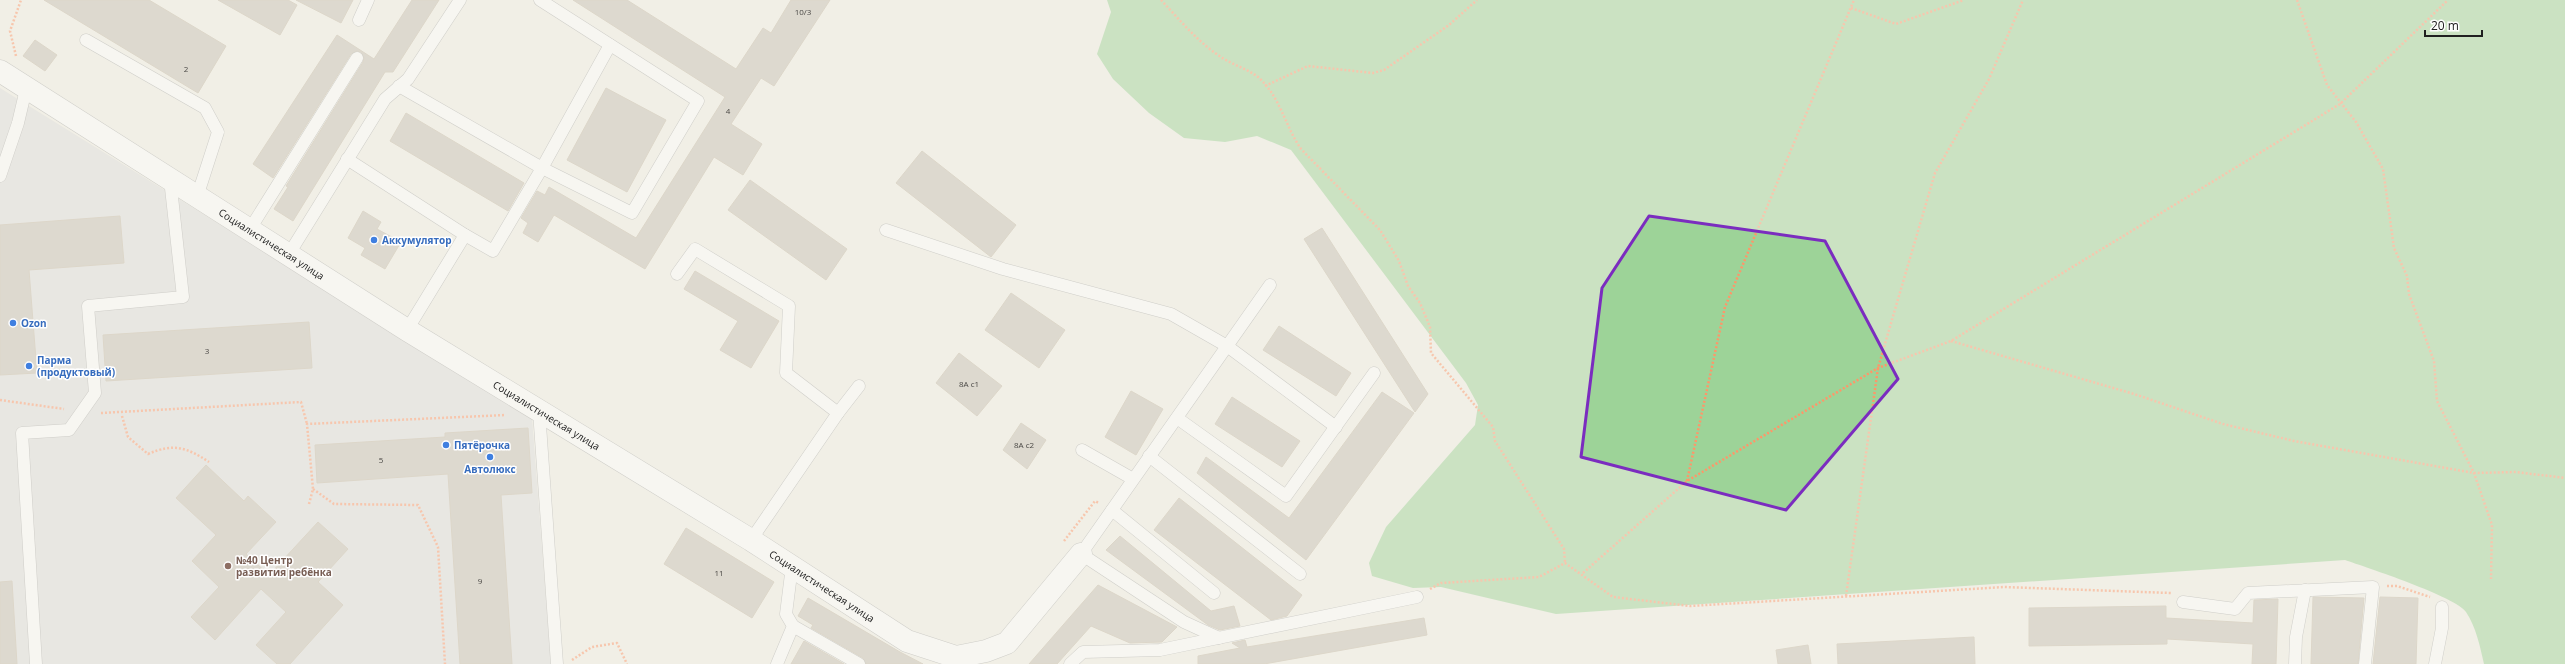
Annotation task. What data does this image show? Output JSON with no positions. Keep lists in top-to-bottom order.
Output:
{
  "streets": {
    "street": ["Социалистическая улица"]
  },
  "places": [
    "Аккумулятор",
    "Ozon",
    "Парма (продуктовый)",
    "Пятёрочка",
    "Автолюкс",
    "№40 Центр развития ребёнка"
  ],
  "house_numbers": [
    "10/3",
    "2",
    "4",
    "3",
    "8А с1",
    "8А с2",
    "5",
    "11",
    "9"
  ],
  "scale_bar": "20 m"
}
